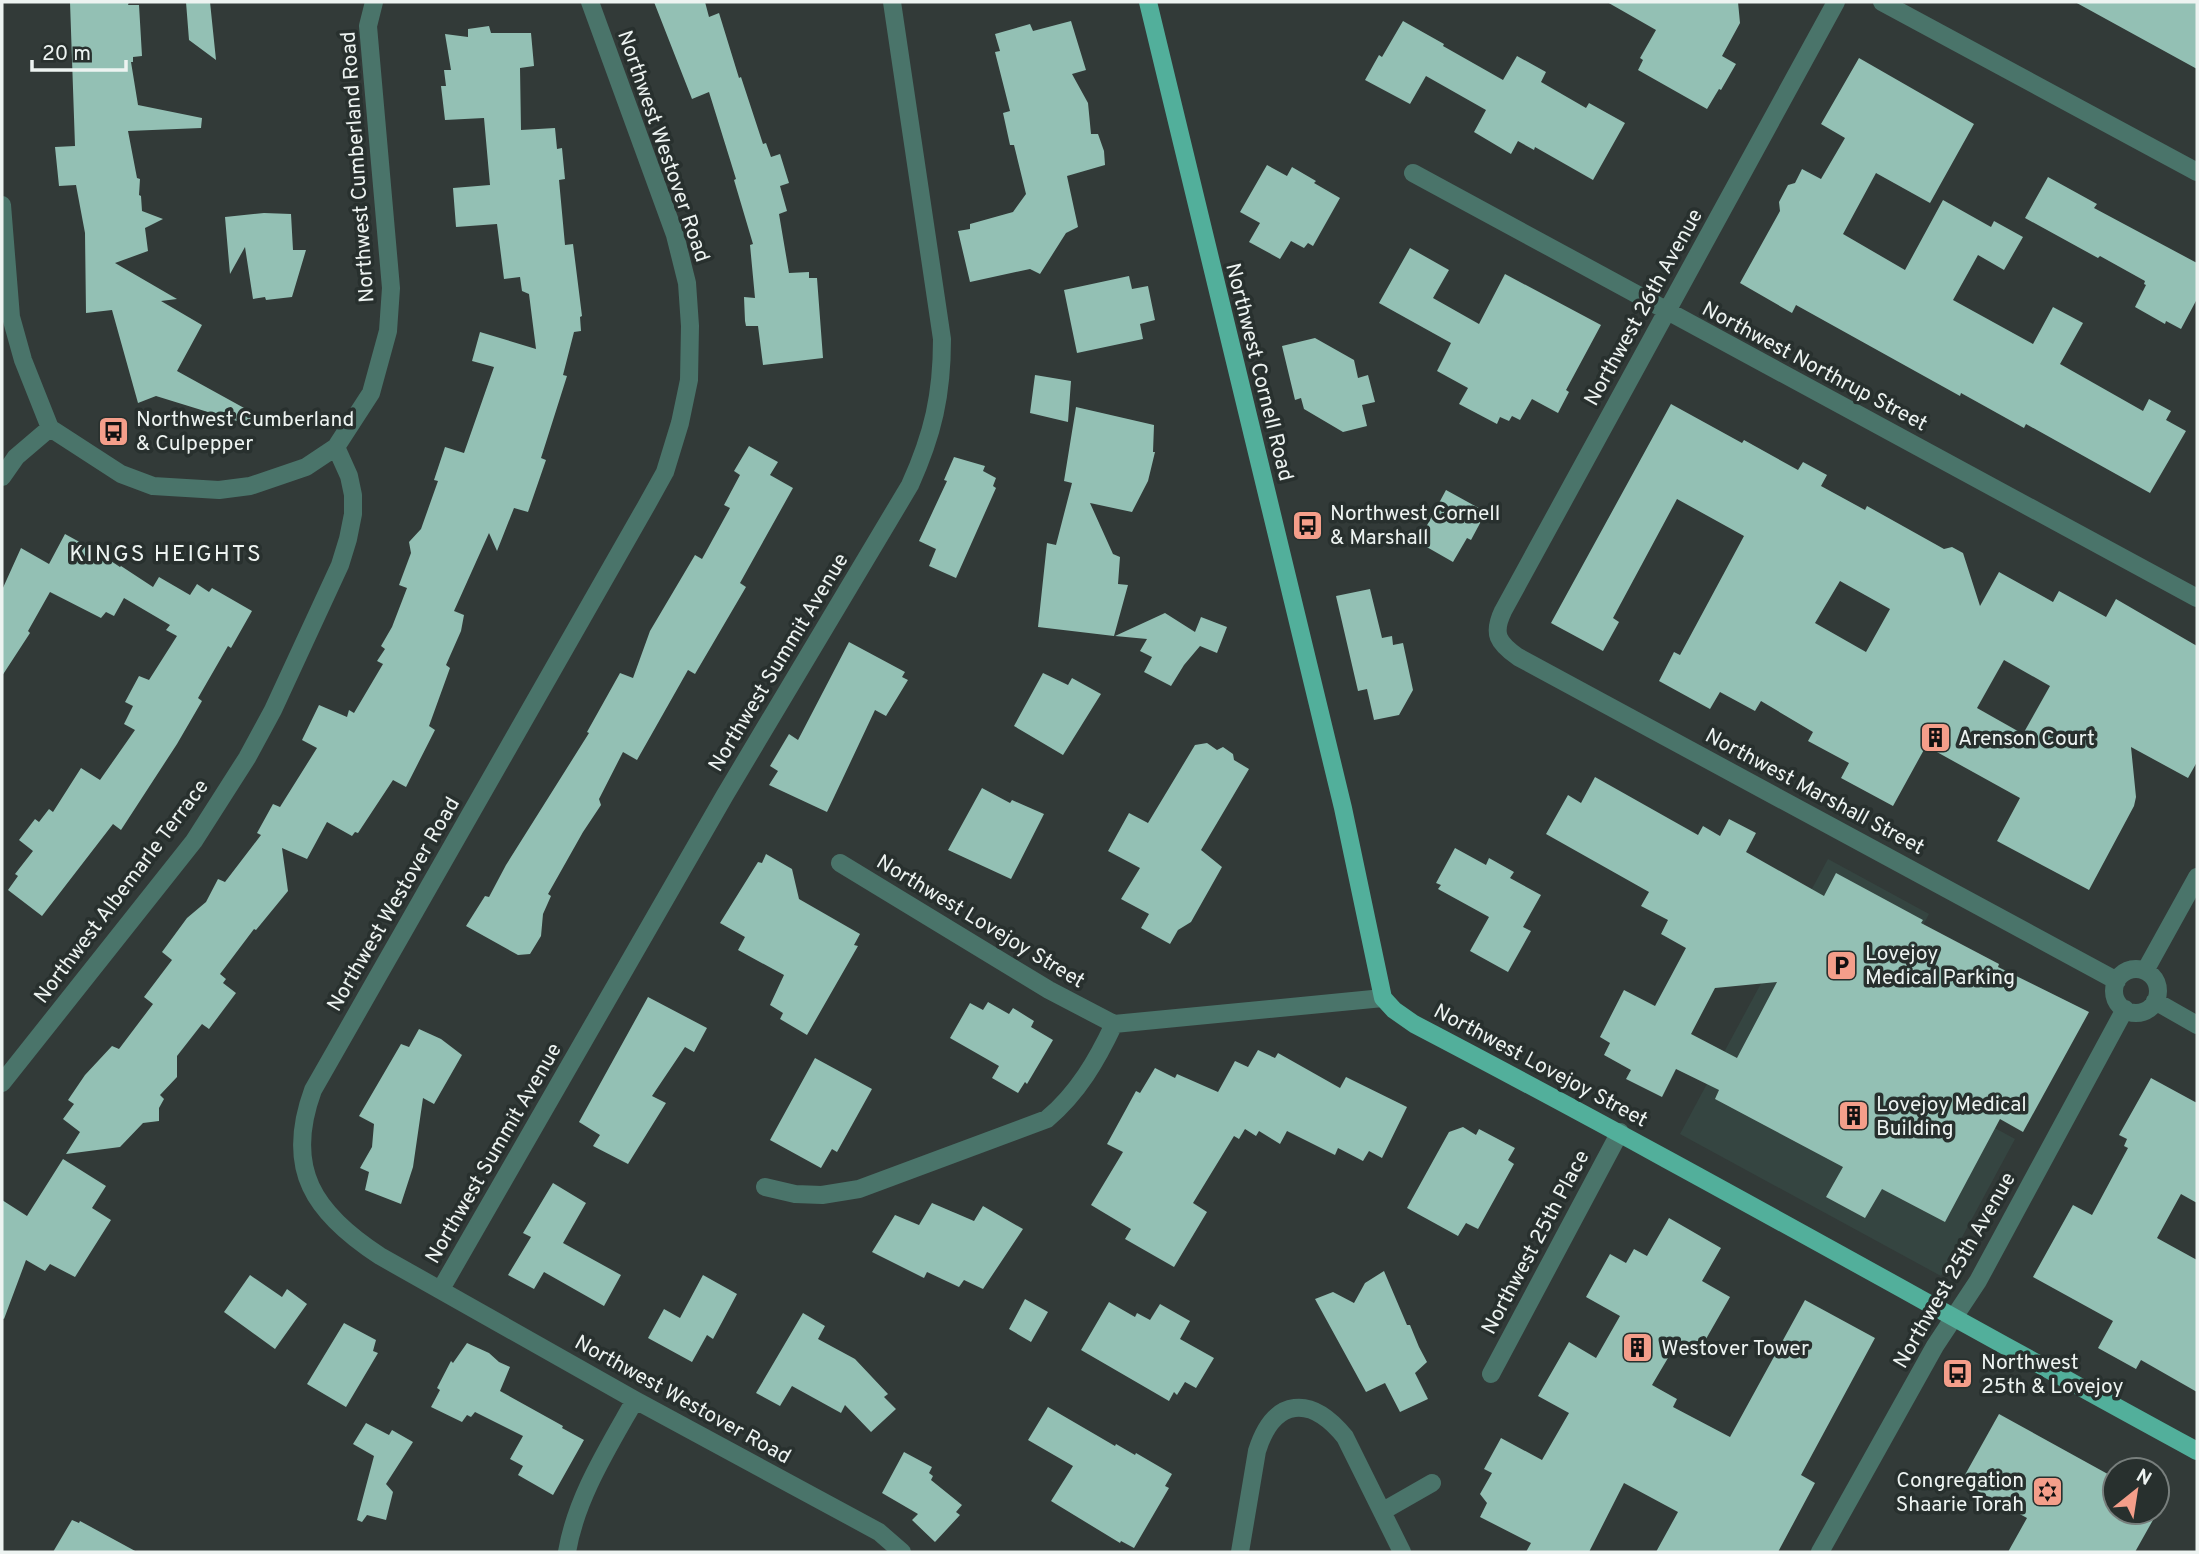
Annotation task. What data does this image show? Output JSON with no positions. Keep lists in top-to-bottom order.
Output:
{
  "streets": {
    "main road": ["Northwest Cornell Road", "Northwest Lovejoy Street"],
    "street": [
      "Northwest Westover Road",
      "Northwest Cumberland Road",
      "Northwest 26th Avenue",
      "Northwest Northrup Street",
      "Northwest Summit Avenue",
      "Northwest Marshall Street",
      "Northwest Albemarle Terrace",
      "Northwest 25th Place",
      "Northwest 25th Avenue"
    ]
  },
  "crossings": [
    ["Northwest Westover Road", "Northwest Summit Avenue"],
    ["Northwest Cumberland Road", "Northwest Albemarle Terrace"],
    ["Northwest 26th Avenue", "Northwest Northrup Street"],
    ["Northwest 26th Avenue", "Northwest Marshall Street"],
    ["Northwest Cornell Road", "Northwest Lovejoy Street"],
    ["Northwest Marshall Street", "Northwest 25th Avenue"],
    ["Northwest Lovejoy Street", "Northwest 25th Place"],
    ["Northwest Lovejoy Street", "Northwest 25th Avenue"]
  ],
  "districts": ["KINGS HEIGHTS"],
  "places": {
    "bus stop": ["Northwest Cumberland & Culpepper", "Northwest Cornell & Marshall", "Northwest 25th & Lovejoy"],
    "building": ["Arenson Court", "Lovejoy Medical Building", "Westover Tower"],
    "parking": ["Lovejoy Medical Parking"],
    "synagogue": ["Congregation Shaarie Torah"]
  },
  "scale_bar": "20 m",
  "north": "top right"
}
